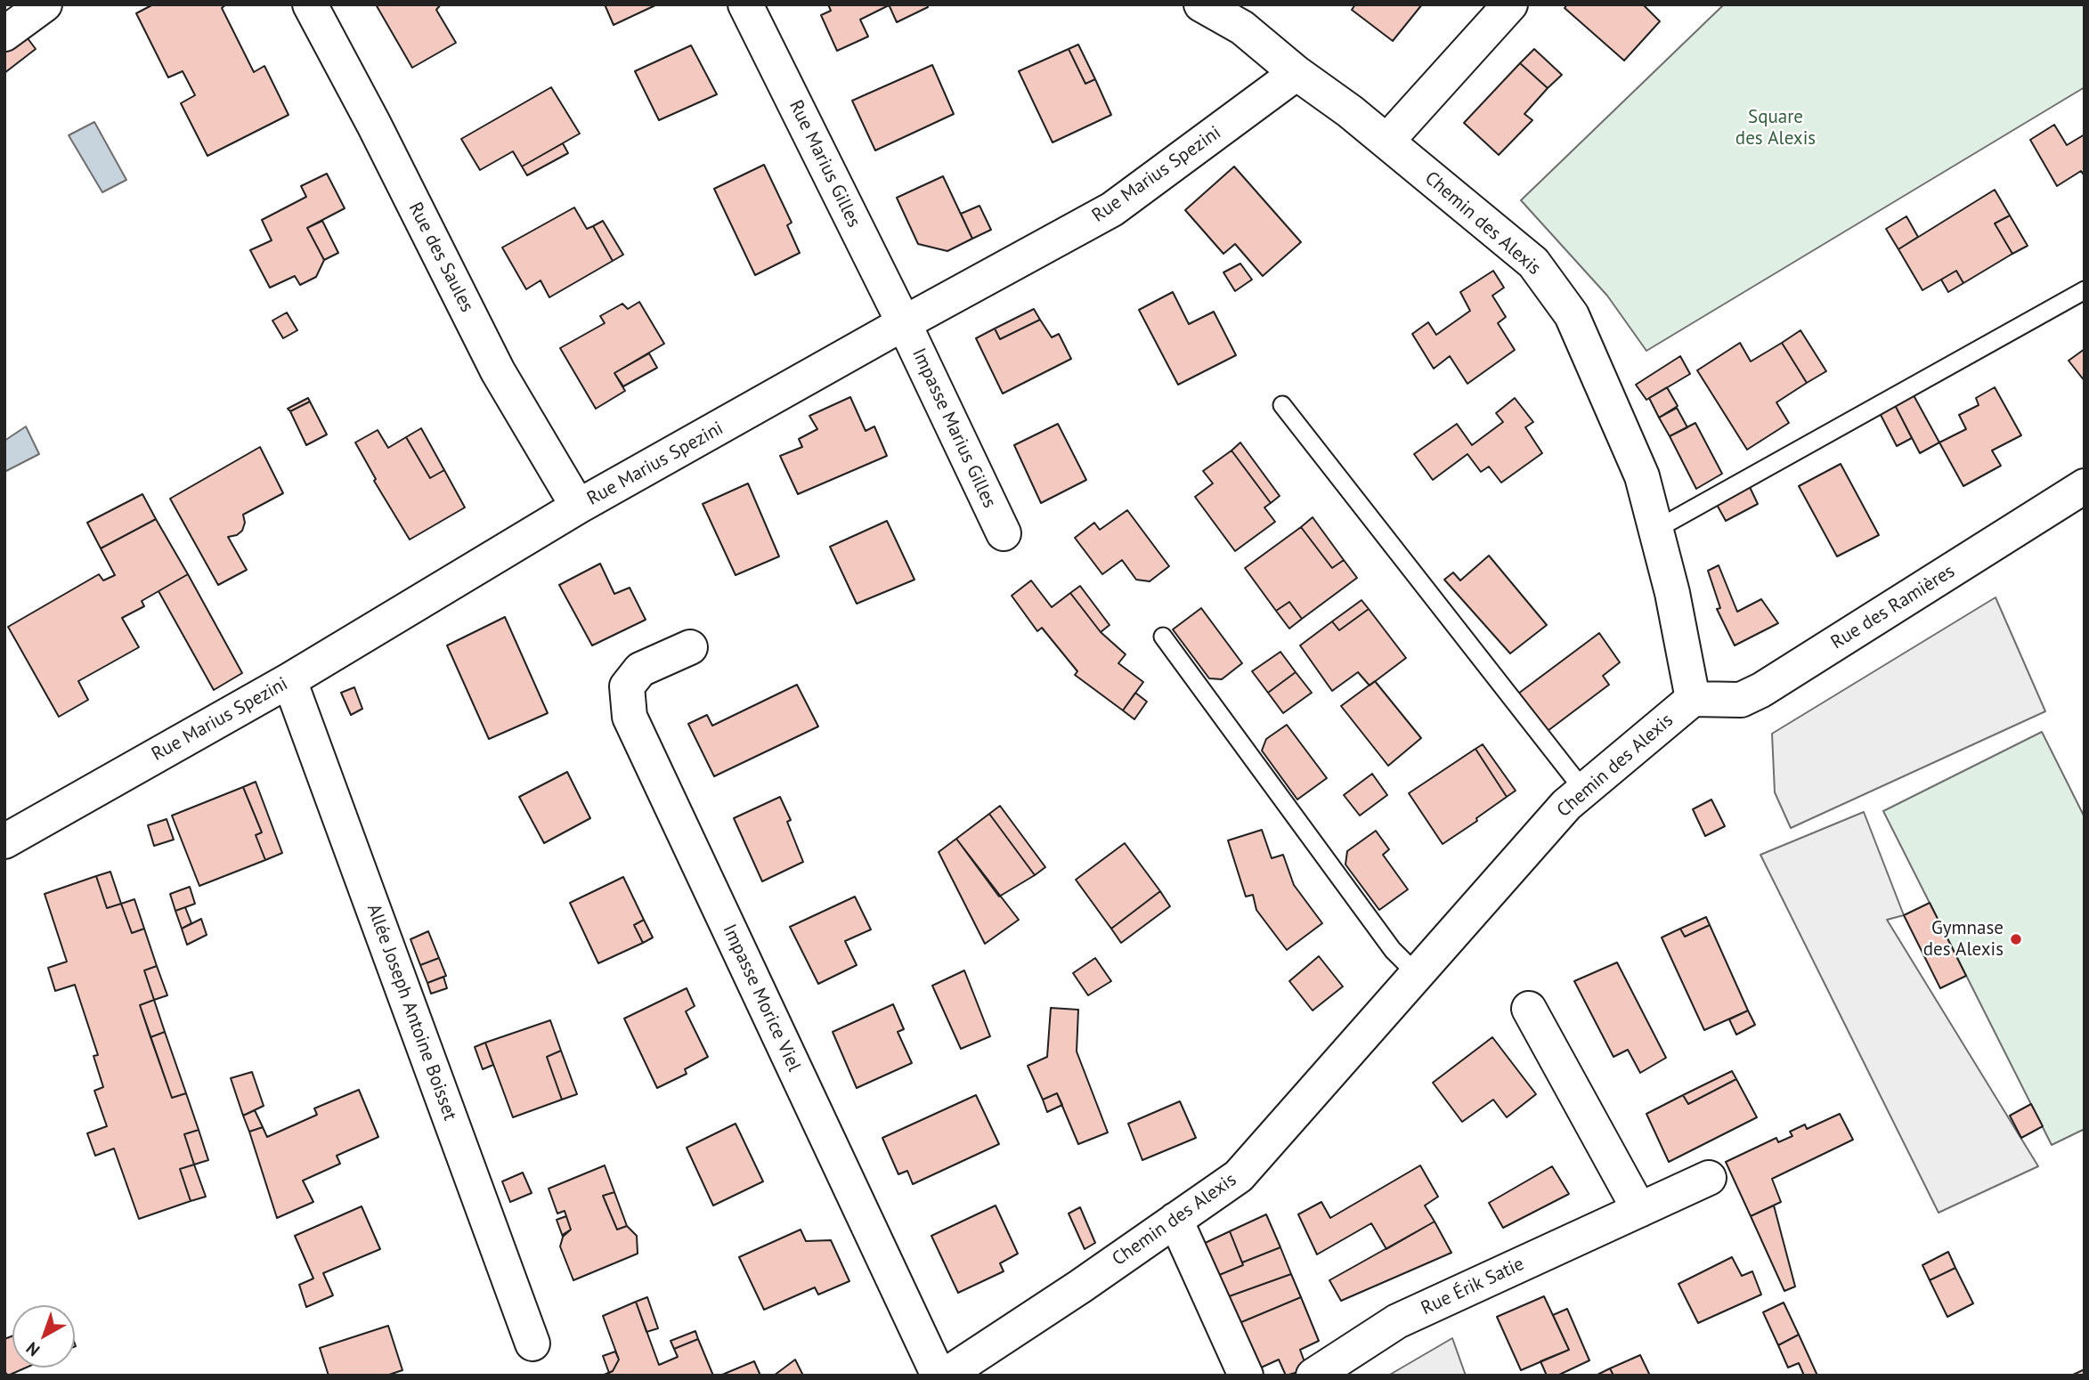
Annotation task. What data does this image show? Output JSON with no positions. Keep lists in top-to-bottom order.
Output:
{
  "streets": {
    "street": [
      "Rue Marius Gilles",
      "Rue Marius Spezini",
      "Chemin des Alexis",
      "Rue des Saules",
      "Impasse Marius Gilles",
      "Rue des Ramières",
      "Impasse Morice Viel",
      "Allée Joseph Antoine Boisset",
      "Rue Érik Satie"
    ]
  },
  "crossings": [
    ["Rue Marius Gilles", "Rue Marius Spezini"],
    ["Rue Marius Gilles", "Impasse Marius Gilles"],
    ["Rue Marius Spezini", "Chemin des Alexis"],
    ["Rue Marius Spezini", "Rue des Saules"],
    ["Rue Marius Spezini", "Impasse Marius Gilles"],
    ["Rue Marius Spezini", "Allée Joseph Antoine Boisset"],
    ["Chemin des Alexis", "Rue des Ramières"]
  ],
  "parks": ["Square des Alexis"],
  "places": ["Gymnase des Alexis"],
  "north": "bottom left"
}
